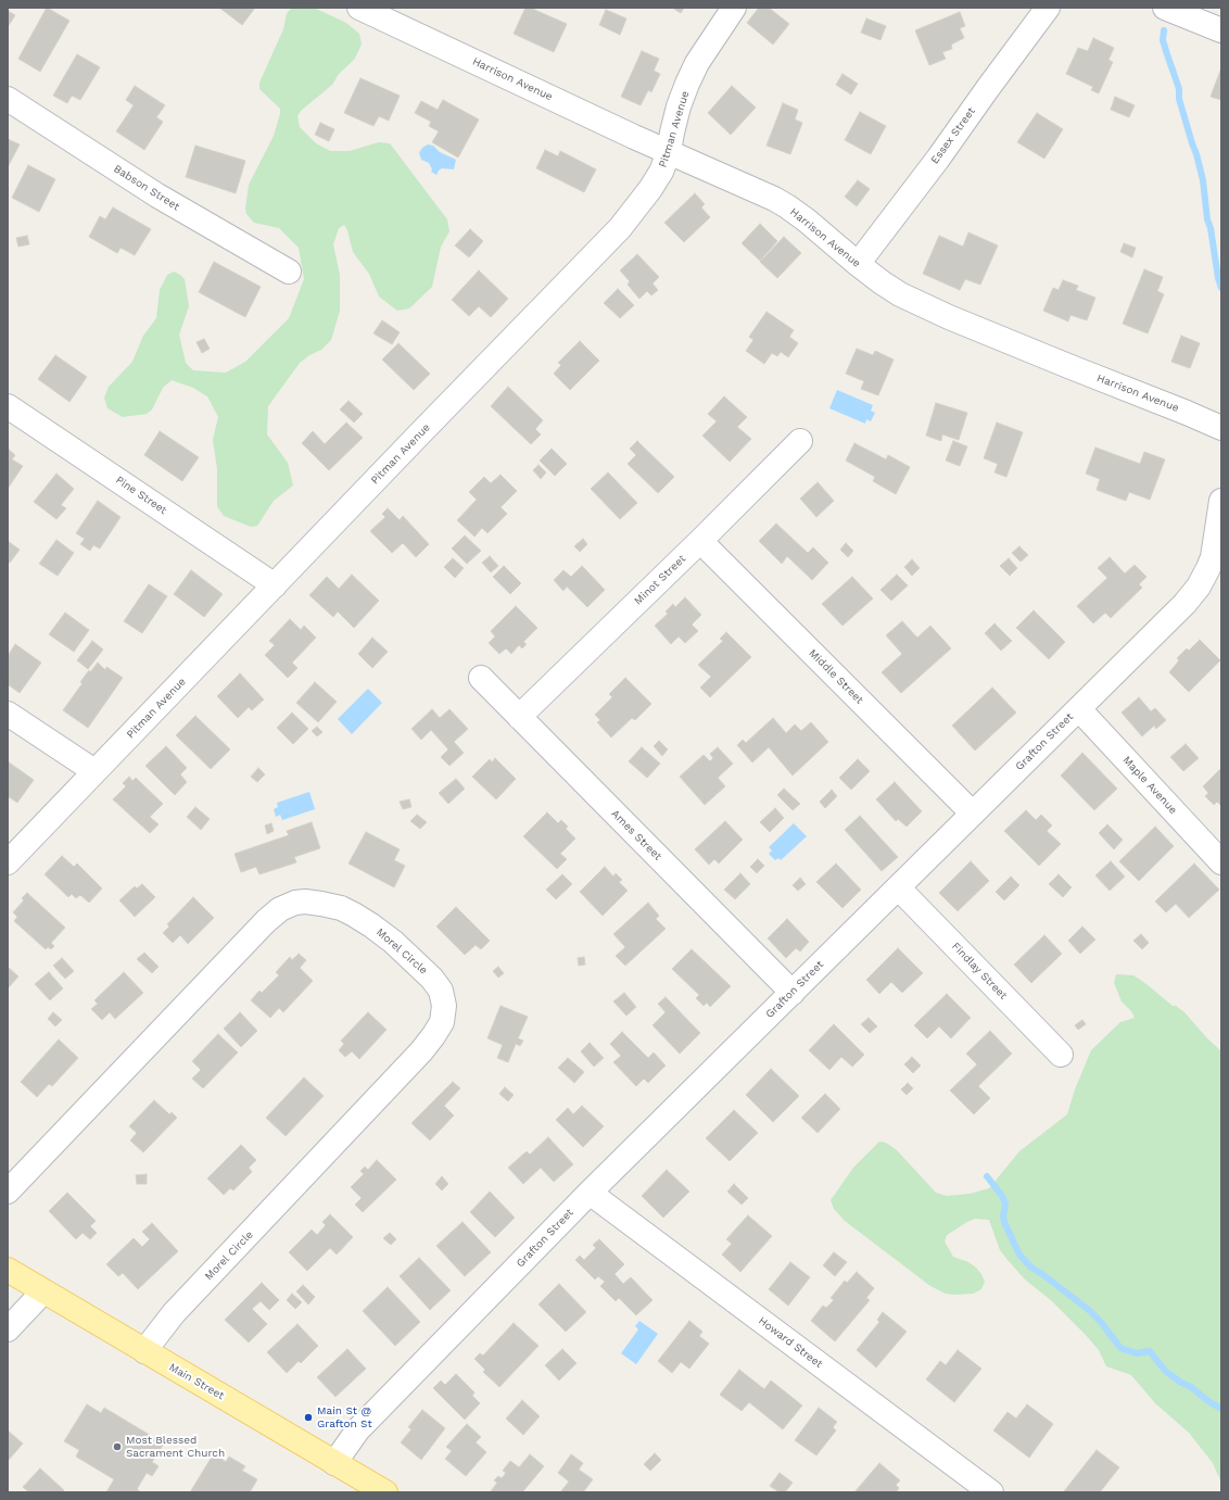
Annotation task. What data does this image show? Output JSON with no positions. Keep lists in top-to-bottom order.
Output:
{
  "streets": {
    "main road": ["Main Street"],
    "street": [
      "Harrison Avenue",
      "Pitman Avenue",
      "Essex Street",
      "Babson Street",
      "Pine Street",
      "Minot Street",
      "Middle Street",
      "Grafton Street",
      "Maple Avenue",
      "Ames Street",
      "Morel Circle",
      "Findlay Street",
      "Howard Street"
    ]
  },
  "crossings": [
    ["Harrison Avenue", "Pitman Avenue"],
    ["Harrison Avenue", "Essex Street"],
    ["Pitman Avenue", "Pine Street"],
    ["Minot Street", "Middle Street"],
    ["Minot Street", "Ames Street"],
    ["Middle Street", "Grafton Street"],
    ["Grafton Street", "Maple Avenue"],
    ["Grafton Street", "Ames Street"],
    ["Grafton Street", "Findlay Street"],
    ["Grafton Street", "Howard Street"],
    ["Grafton Street", "Main Street"],
    ["Morel Circle", "Main Street"]
  ],
  "places": ["Main St @ Grafton St", "Most Blessed Sacrament Church"]
}
